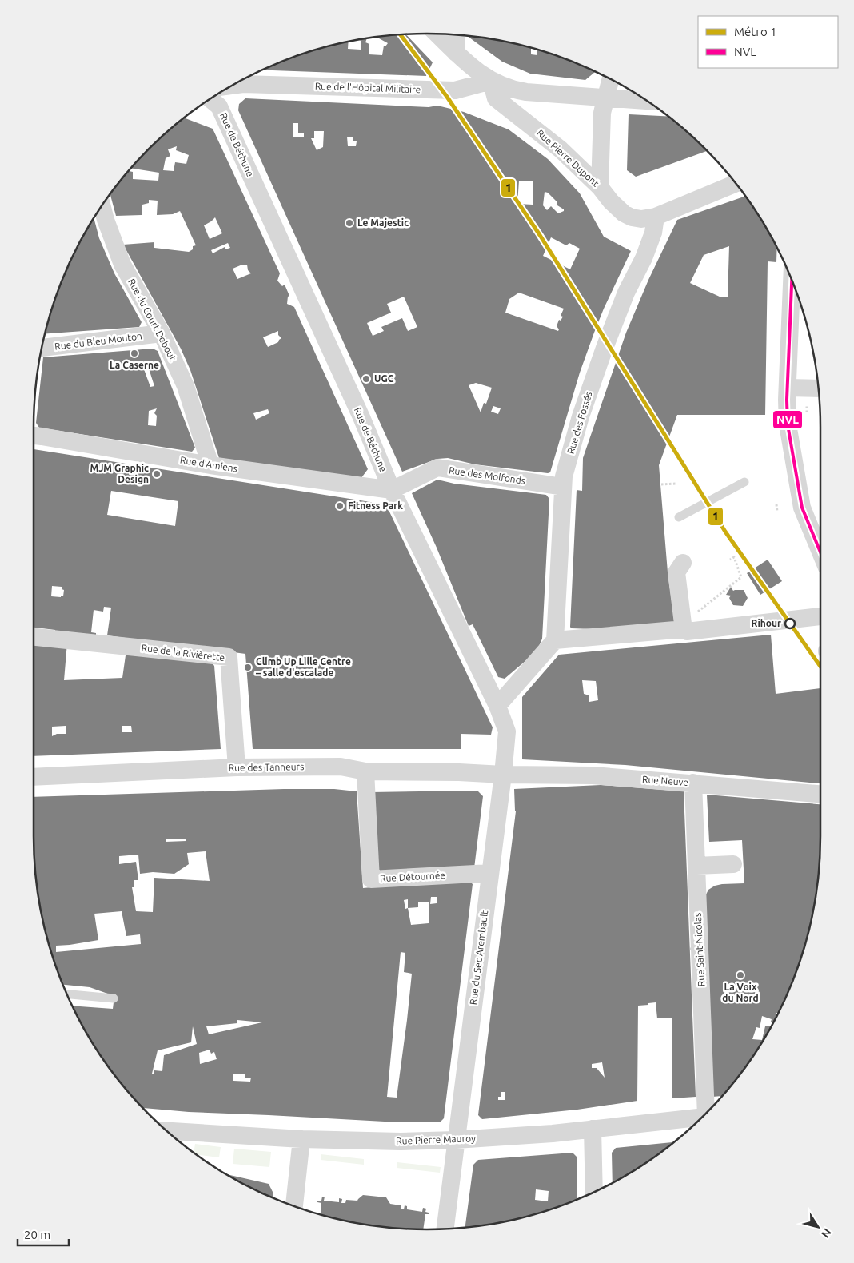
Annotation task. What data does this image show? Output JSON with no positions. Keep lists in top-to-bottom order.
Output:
{
  "streets": {
    "street": [
      "Rue de l'Hôpital Militaire",
      "Rue de Béthune",
      "Rue Pierre Dupont",
      "Rue du Court Debout",
      "Rue du Bleu Mouton",
      "Rue des Fossés",
      "Rue d'Amiens",
      "Rue des Molfonds",
      "Rue de la Rivièrette",
      "Rue des Tanneurs",
      "Rue Neuve",
      "Rue Détournée",
      "Rue Saint-Nicolas",
      "Rue du Sec Arembault",
      "Rue Pierre Mauroy"
    ]
  },
  "crossings": [
    ["Rue de l'Hôpital Militaire", "Rue Pierre Dupont"],
    ["Rue de Béthune", "Rue d'Amiens"],
    ["Rue de Béthune", "Rue des Molfonds"],
    ["Rue de Béthune", "Rue des Tanneurs"],
    ["Rue de Béthune", "Rue Neuve"],
    ["Rue de Béthune", "Rue du Sec Arembault"],
    ["Rue Pierre Dupont", "Rue des Fossés"],
    ["Rue du Court Debout", "Rue du Bleu Mouton"],
    ["Rue du Court Debout", "Rue d'Amiens"],
    ["Rue des Fossés", "Rue des Molfonds"],
    ["Rue d'Amiens", "Rue des Molfonds"],
    ["Rue de la Rivièrette", "Rue des Tanneurs"],
    ["Rue des Tanneurs", "Rue Neuve"],
    ["Rue des Tanneurs", "Rue Détournée"],
    ["Rue des Tanneurs", "Rue du Sec Arembault"],
    ["Rue Neuve", "Rue Saint-Nicolas"],
    ["Rue Neuve", "Rue du Sec Arembault"],
    ["Rue Détournée", "Rue du Sec Arembault"],
    ["Rue du Sec Arembault", "Rue Pierre Mauroy"]
  ],
  "places": [
    "Le Majestic",
    "La Caserne",
    "UGC",
    "MJM Graphic Design",
    "Fitness Park",
    "Rihour",
    "Climb Up Lille Centre – salle d'escalade",
    "La Voix du Nord"
  ],
  "lines": ["metro line 1", "transit line NVL"],
  "legend": ["Métro 1", "NVL"],
  "scale_bar": "20 m",
  "north": "bottom right"
}
